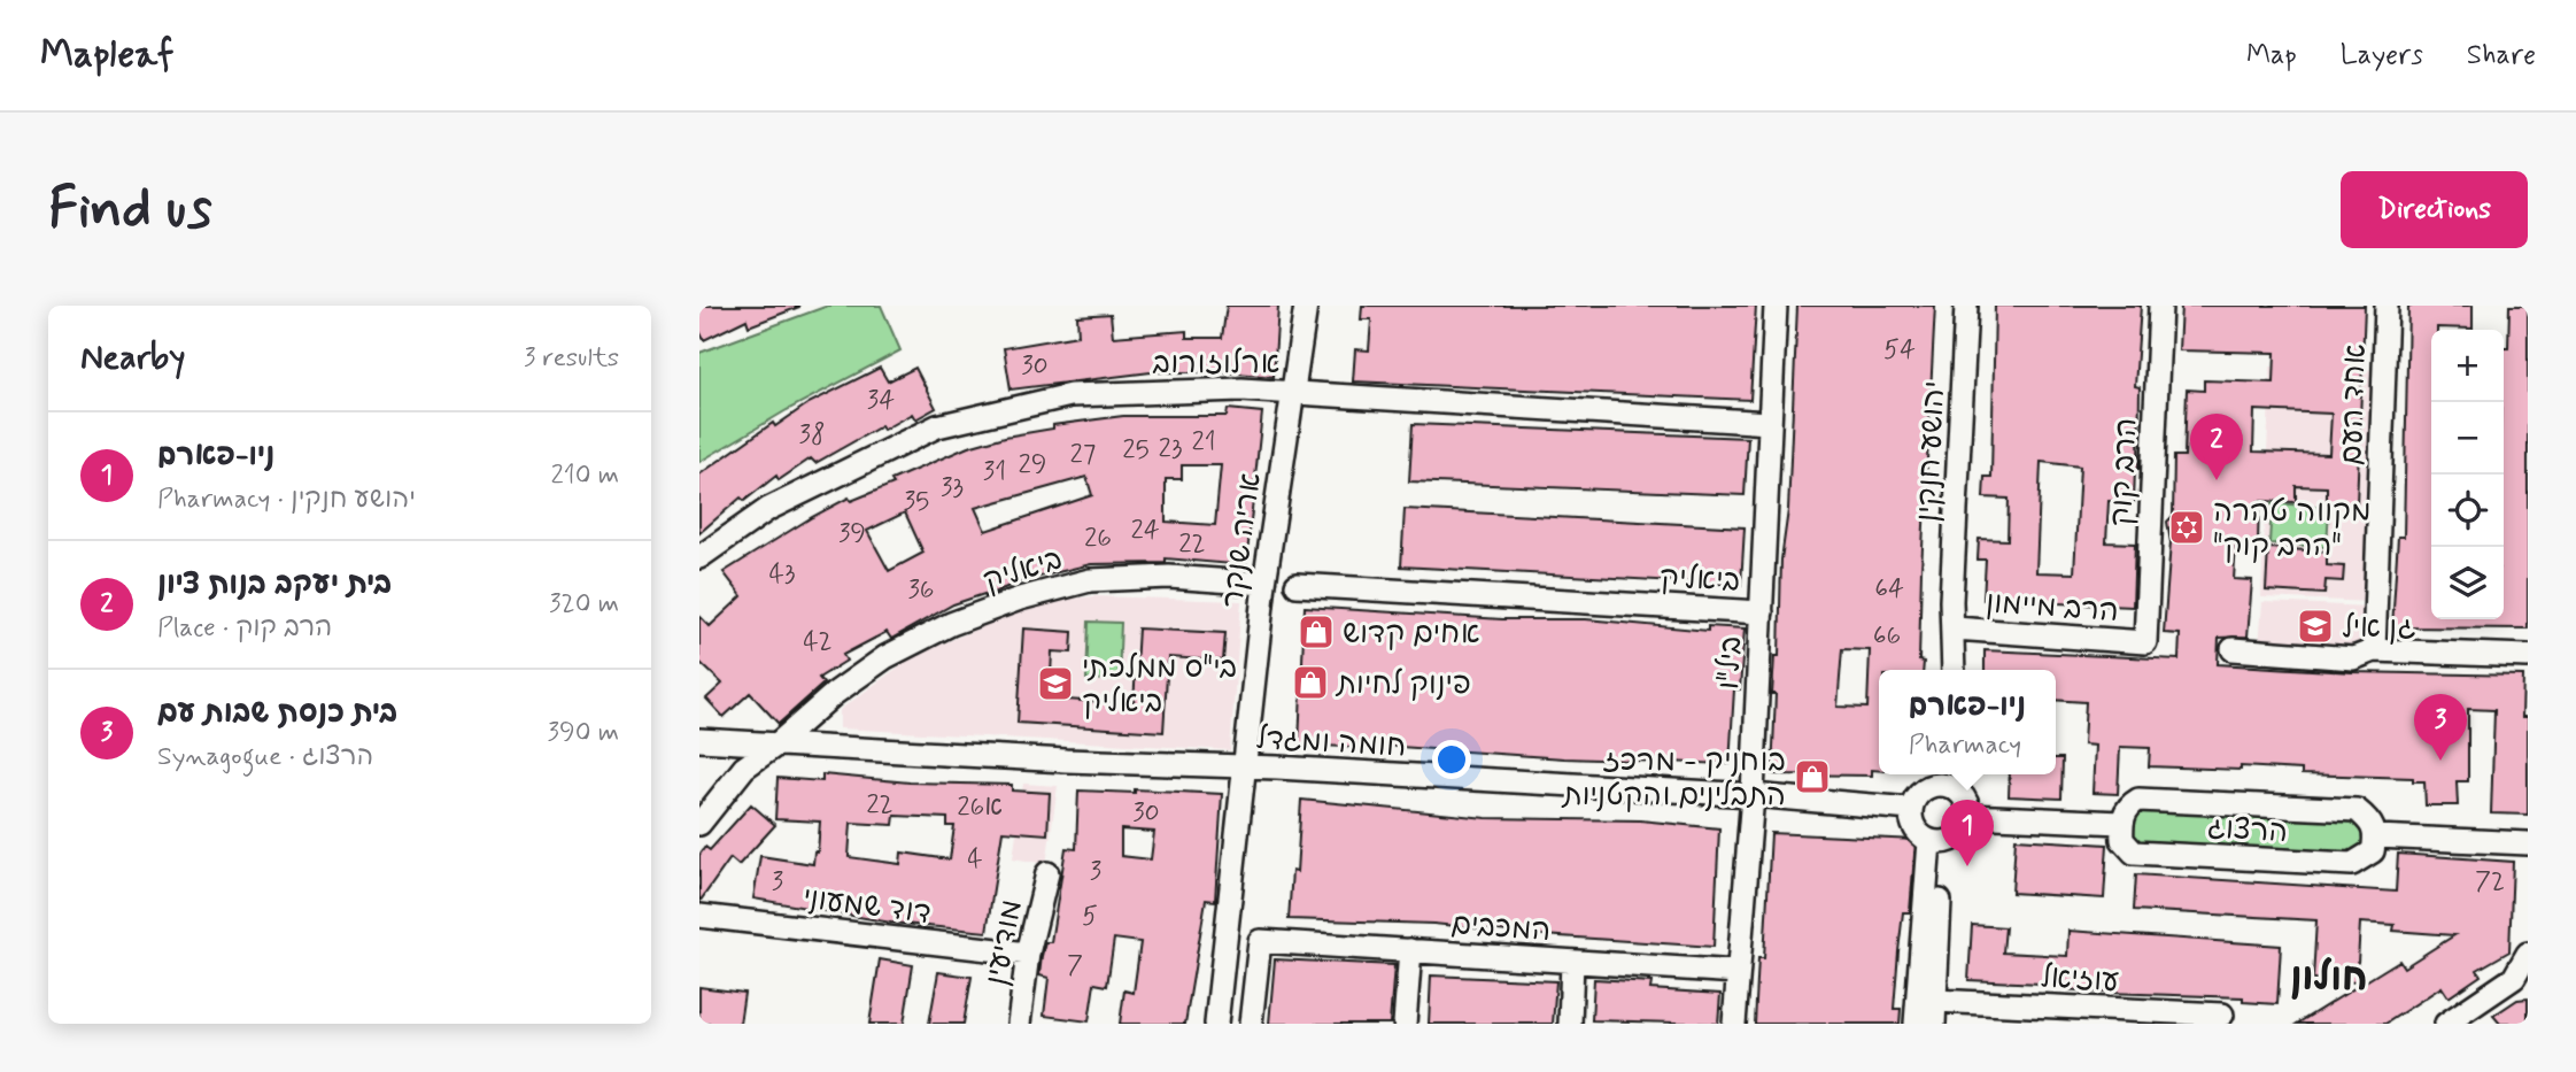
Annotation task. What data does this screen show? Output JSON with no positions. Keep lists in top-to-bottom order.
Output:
{
  "streets": {
    "street": [
      "ארלוזורוב",
      "אחד העם",
      "יהושע חנקין",
      "הרב קוק",
      "אריה שנקר",
      "ביאליק",
      "הרב מיימון",
      "ביל\"ו",
      "חומה ומגדל",
      "הרצוג",
      "דוד שמעוני",
      "המכבים",
      "מודיעין",
      "עוזיאל"
    ]
  },
  "crossings": [
    ["ארלוזורוב", "אריה שנקר"],
    ["ארלוזורוב", "ביל\"ו"],
    ["יהושע חנקין", "הרב מיימון"],
    ["הרב קוק", "הרב מיימון"],
    ["אריה שנקר", "ביאליק"],
    ["אריה שנקר", "חומה ומגדל"],
    ["ביאליק", "ביל\"ו"],
    ["ביאליק", "חומה ומגדל"],
    ["ביל\"ו", "חומה ומגדל"],
    ["ביל\"ו", "המכבים"],
    ["דוד שמעוני", "מודיעין"]
  ],
  "districts": ["חולון"],
  "places": {
    "synagogue": ["מקווה טהרה \"הרב קוק\""],
    "school or university": ["גן איל", "בי\"ס ממלכתי ביאליק"],
    "shop": ["אחים קדוש", "פינוק לחיות", "בוחניק - מרכז התבלינים והקטניות"]
  },
  "house_numbers": [
    "54",
    "30",
    "34",
    "38",
    "21",
    "23",
    "25",
    "27",
    "29",
    "31",
    "33",
    "35",
    "24",
    "39",
    "26",
    "22",
    "43",
    "64",
    "36",
    "66",
    "42",
    "22",
    "26א",
    "30",
    "4",
    "3",
    "3",
    "72",
    "5",
    "7"
  ],
  "page": {
    "header": "Mapleaf",
    "nav": ["Map", "Layers", "Share"],
    "buttons": "Directions",
    "title": "Find us",
    "heading": ["Nearby", "3 results"],
    "map_buttons": ["+", "−"],
    "list": [
      {
        "mark": "1",
        "name": "ניו-פארם",
        "note": "Pharmacy · יהושע חנקין",
        "value": "210 m"
      },
      {
        "mark": "2",
        "name": "בית יעקב בנות ציון",
        "note": "Place · הרב קוק",
        "value": "320 m"
      },
      {
        "mark": "3",
        "name": "בית כנסת שבות עם",
        "note": "Synagogue · הרצוג",
        "value": "390 m"
      }
    ],
    "pins": ["2", "3", "1"],
    "popup": ["ניו-פארם", "Pharmacy"]
  }
}
